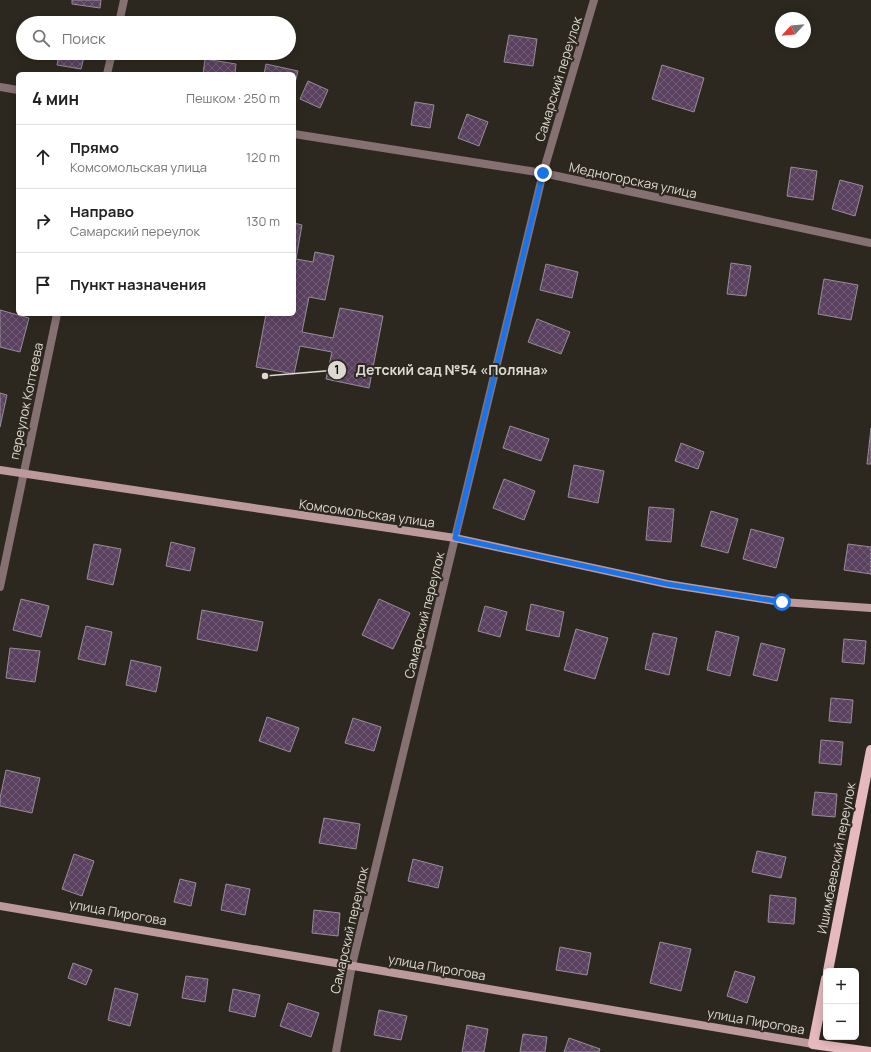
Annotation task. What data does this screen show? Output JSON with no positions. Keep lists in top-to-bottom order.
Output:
{
  "streets": {
    "main road": ["Комсомольская улица", "Ишимбаевский переулок", "улица Пирогова"],
    "street": ["Самарский переулок", "Медногорская улица", "переулок Коптеева"]
  },
  "crossings": [
    ["Самарский переулок", "Медногорская улица"],
    ["Самарский переулок", "Комсомольская улица"],
    ["Самарский переулок", "улица Пирогова"],
    ["переулок Коптеева", "Комсомольская улица"]
  ],
  "places": ["Детский сад №54 «Поляна»"],
  "north": "bottom left",
  "page": {
    "search": "Поиск",
    "heading": ["4 мин", "Пешком · 250 m"],
    "list": [
      ["Прямо", "Комсомольская улица", "120 m"],
      ["Направо", "Самарский переулок", "130 m"],
      "Пункт назначения"
    ],
    "map_buttons": ["+", "−"]
  }
}
